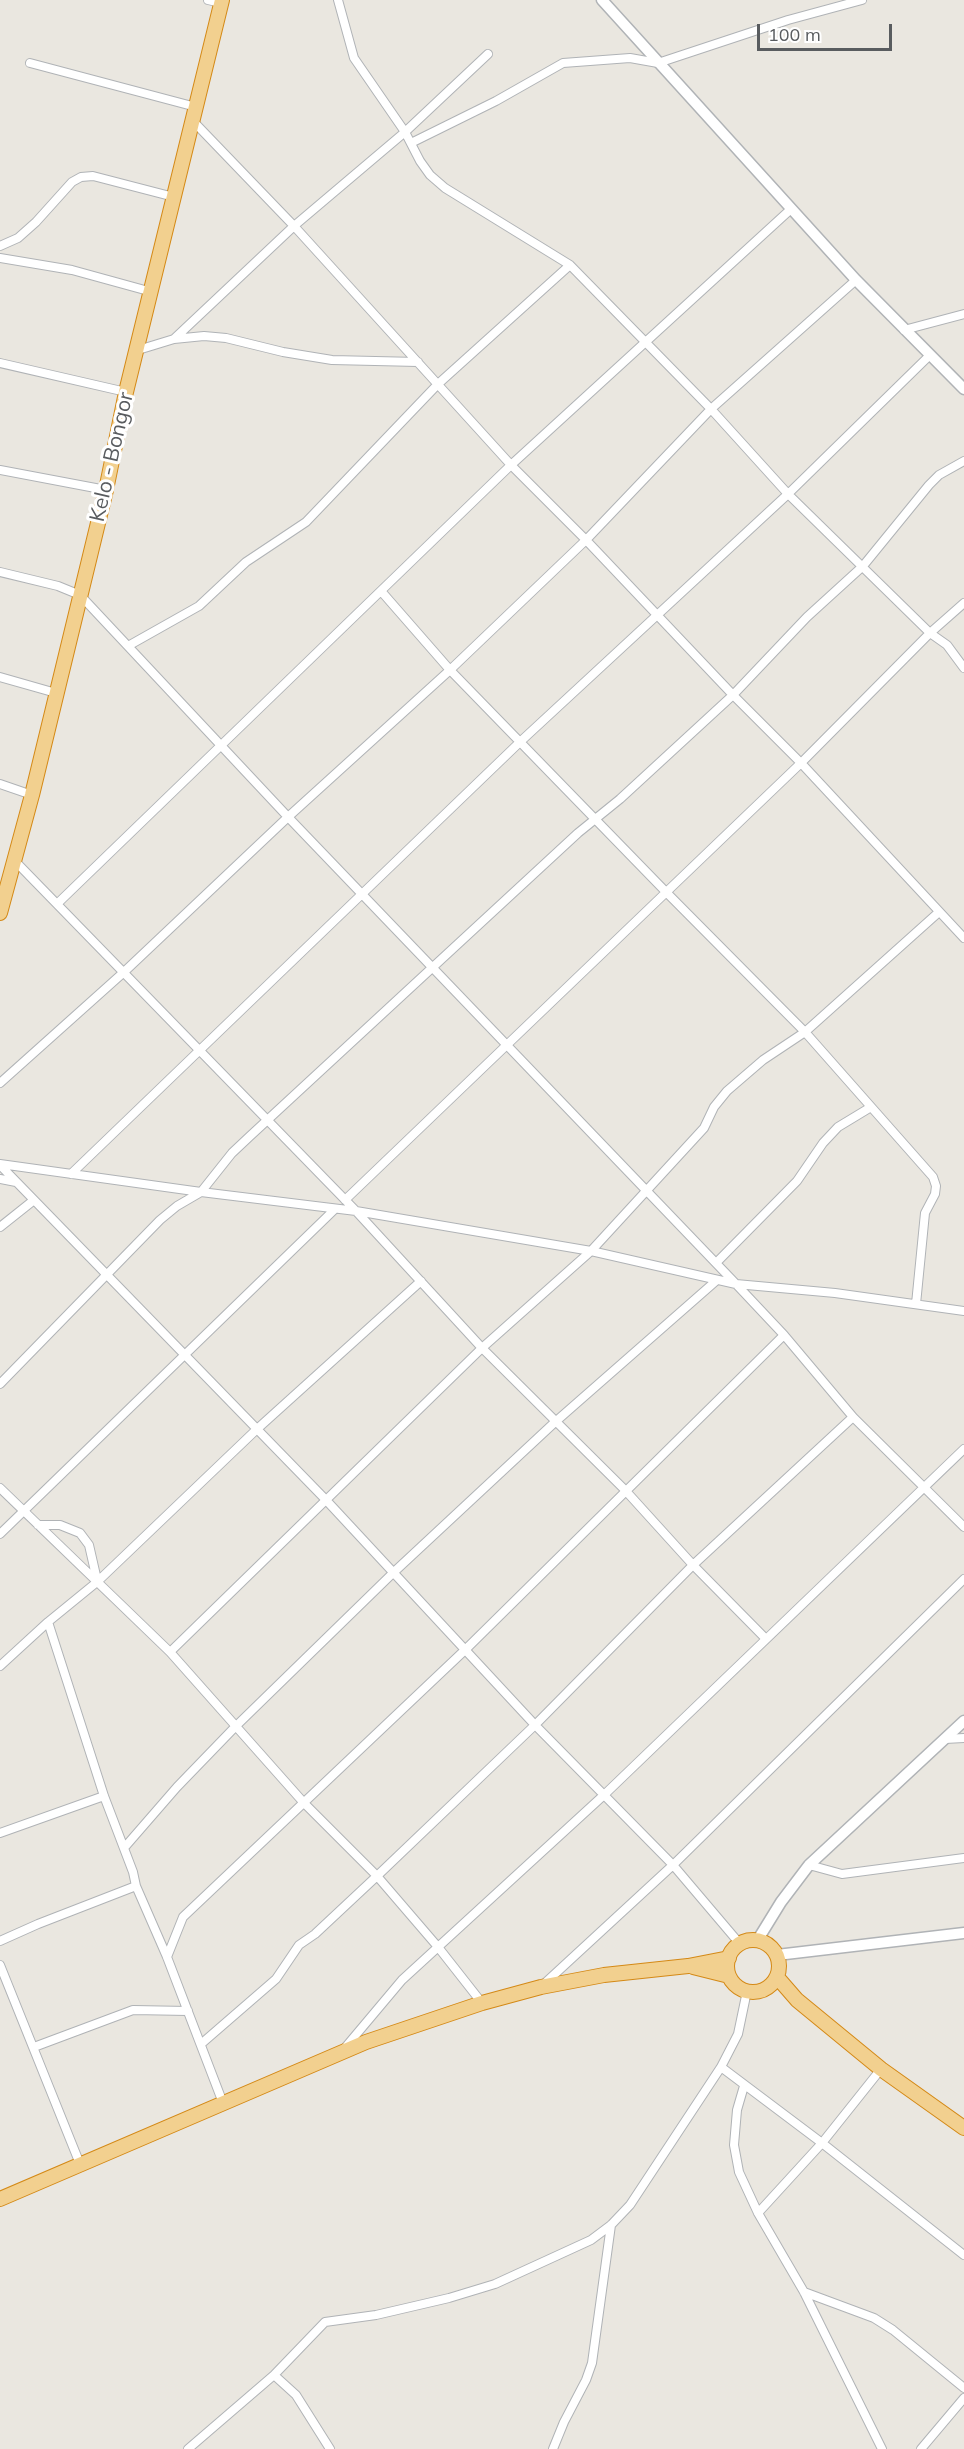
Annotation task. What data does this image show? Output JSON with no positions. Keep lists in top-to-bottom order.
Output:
{
  "streets": {
    "highway": ["Kelo - Bongor"]
  },
  "scale_bar": "100 m"
}
